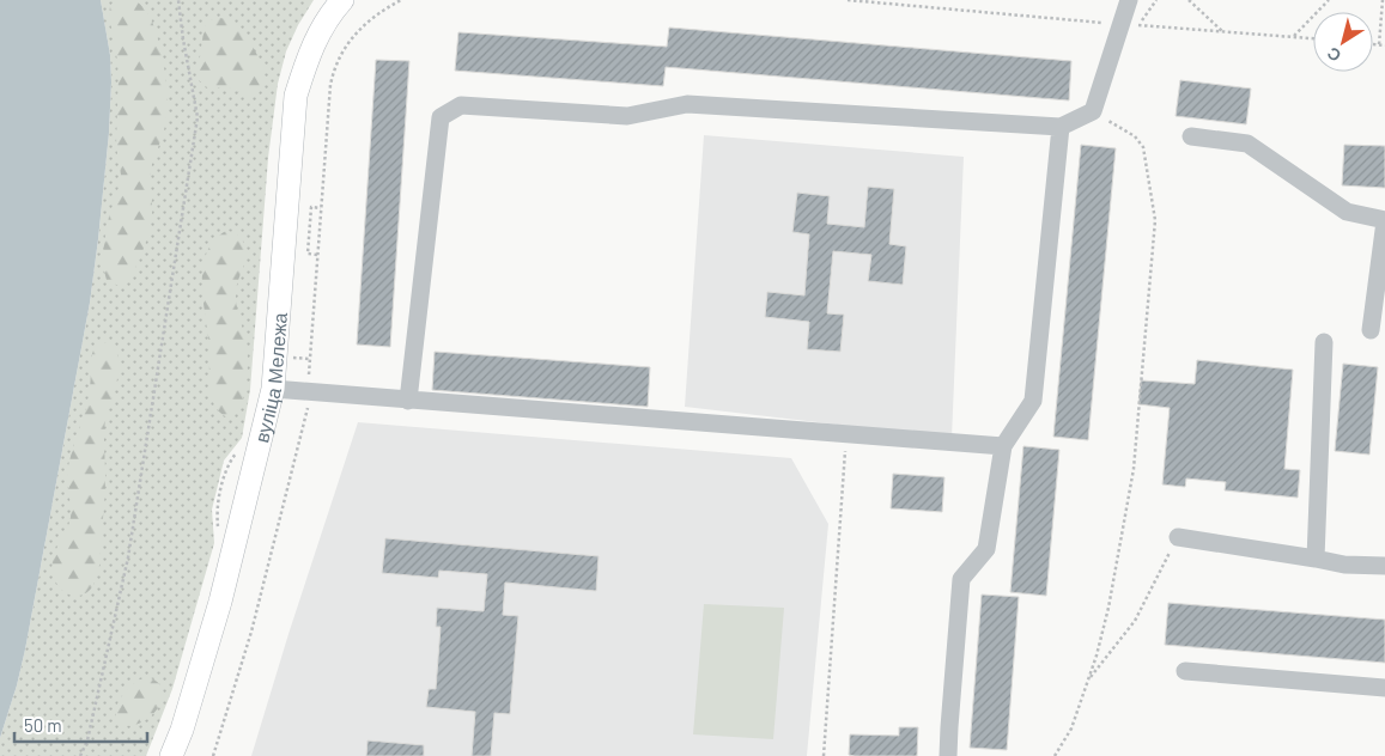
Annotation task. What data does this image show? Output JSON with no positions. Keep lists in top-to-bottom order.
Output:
{
  "streets": {
    "main road": ["вуліца Мележа"]
  },
  "scale_bar": "50 m",
  "north": "bottom left"
}
